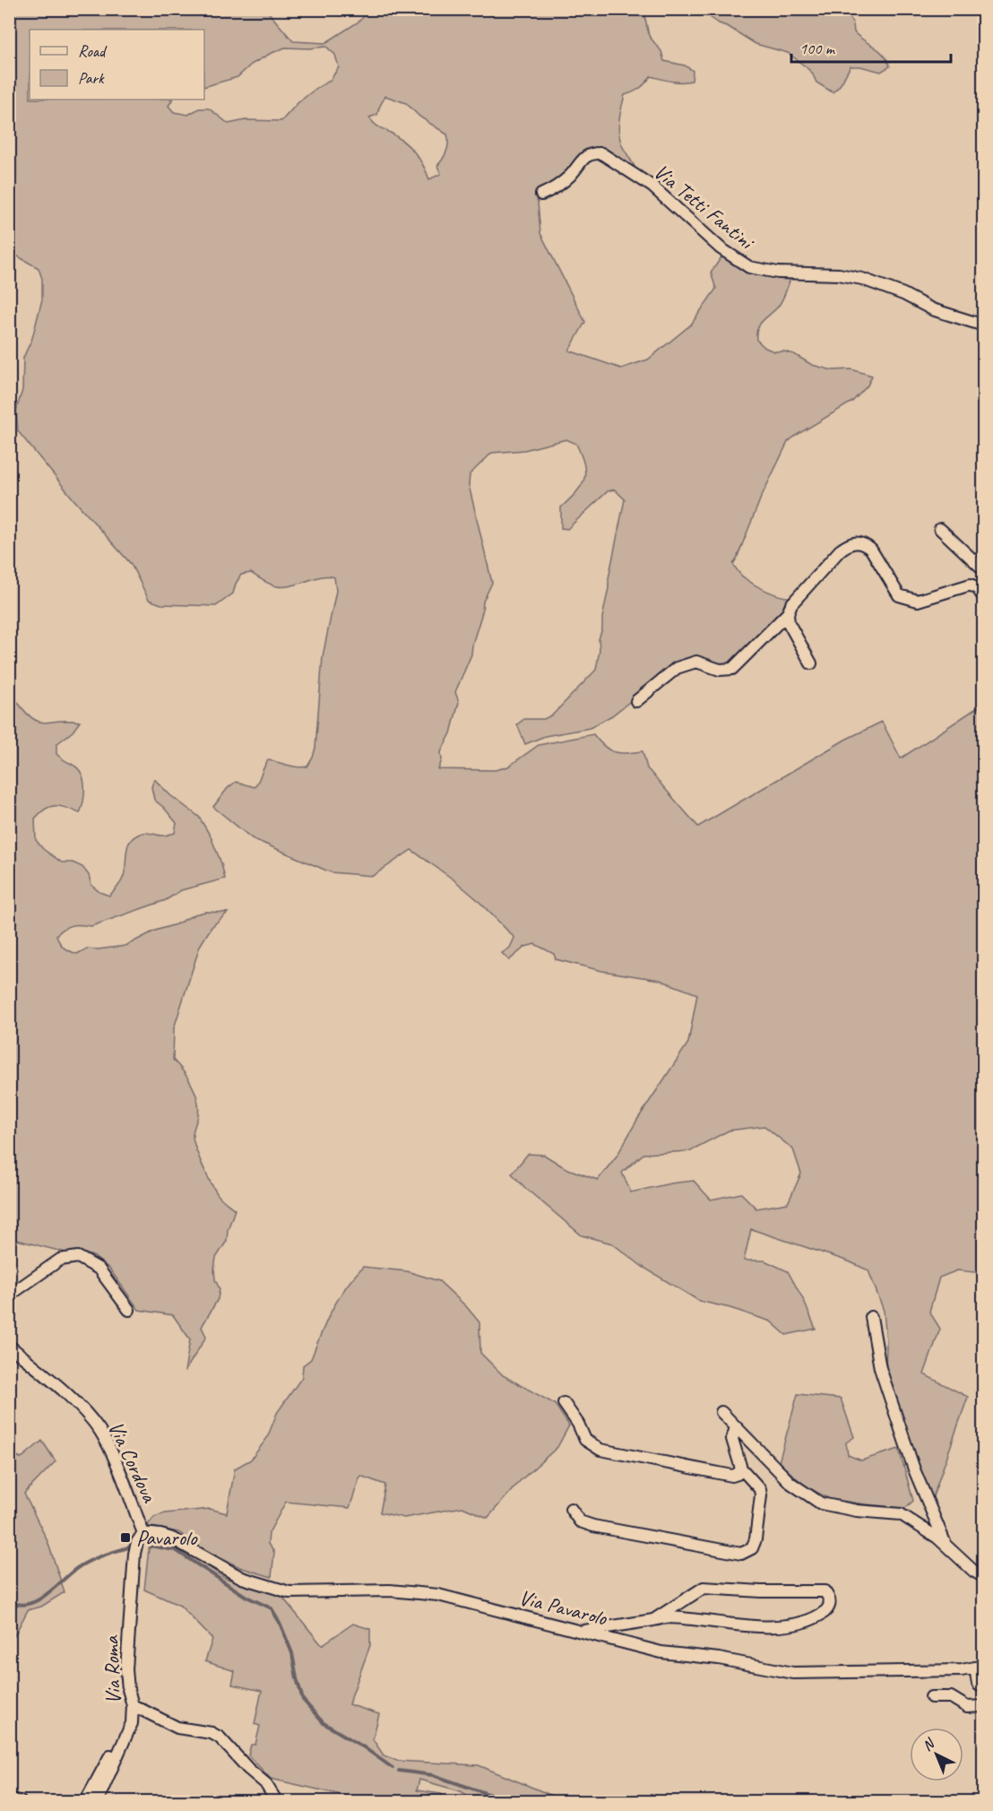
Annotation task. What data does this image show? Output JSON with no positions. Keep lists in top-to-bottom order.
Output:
{
  "streets": {
    "street": [
      "Via Tetti Fantini",
      "Via Cordova",
      "Via Pavarolo",
      "Via Roma"
    ]
  },
  "crossings": [
    ["Via Cordova", "Via Pavarolo"],
    ["Via Cordova", "Via Roma"],
    ["Via Pavarolo", "Via Roma"]
  ],
  "places": {
    "transit": ["Pavarolo"]
  },
  "legend": ["Road", "Park"],
  "scale_bar": "100 m",
  "north": "top left"
}
